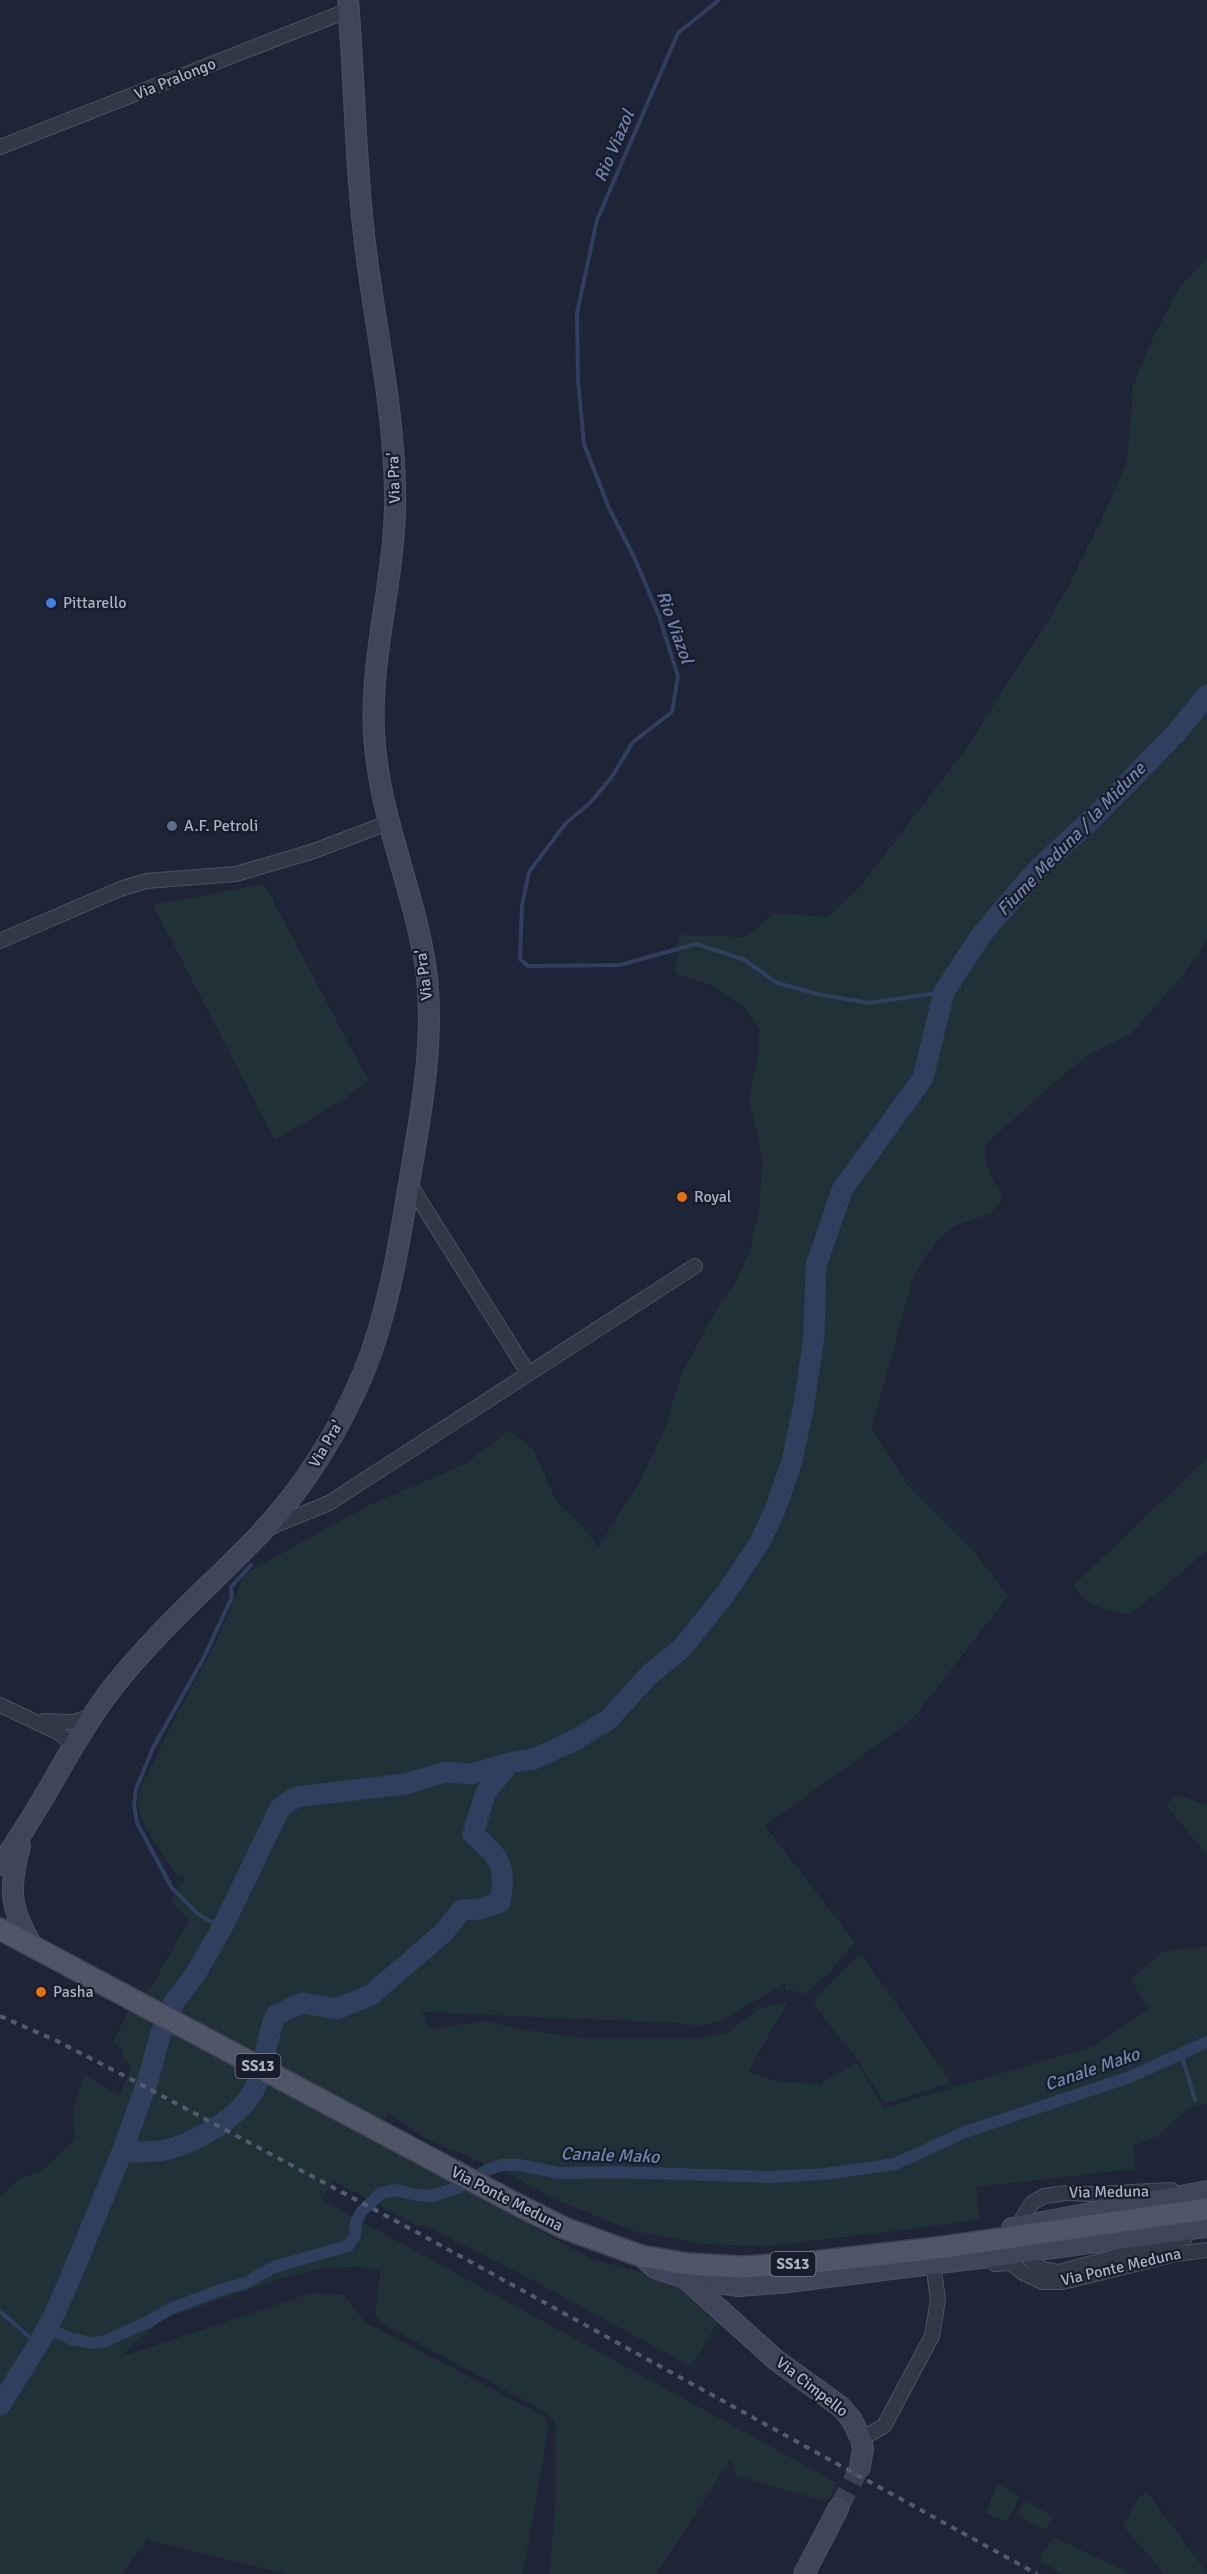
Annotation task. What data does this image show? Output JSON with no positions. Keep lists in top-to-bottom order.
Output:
{
  "streets": {
    "main road": ["SS13", "Via Ponte Meduna"],
    "street": [
      "Via Pralongo",
      "Via Pra'",
      "Via Meduna",
      "Via Cimpello"
    ]
  },
  "crossings": [
    ["Via Pralongo", "Via Pra'"],
    ["Via Pra'", "SS13"],
    ["Via Pra'", "Via Ponte Meduna"],
    ["SS13", "Via Ponte Meduna"],
    ["Via Meduna", "Via Ponte Meduna"],
    ["Via Ponte Meduna", "Via Cimpello"]
  ],
  "water": ["Rio Viazol", "Fiume Meduna / la Midune", "Canale Mako"],
  "places": [
    "Pittarello",
    "A.F. Petroli",
    "Royal",
    "Pasha"
  ]
}
